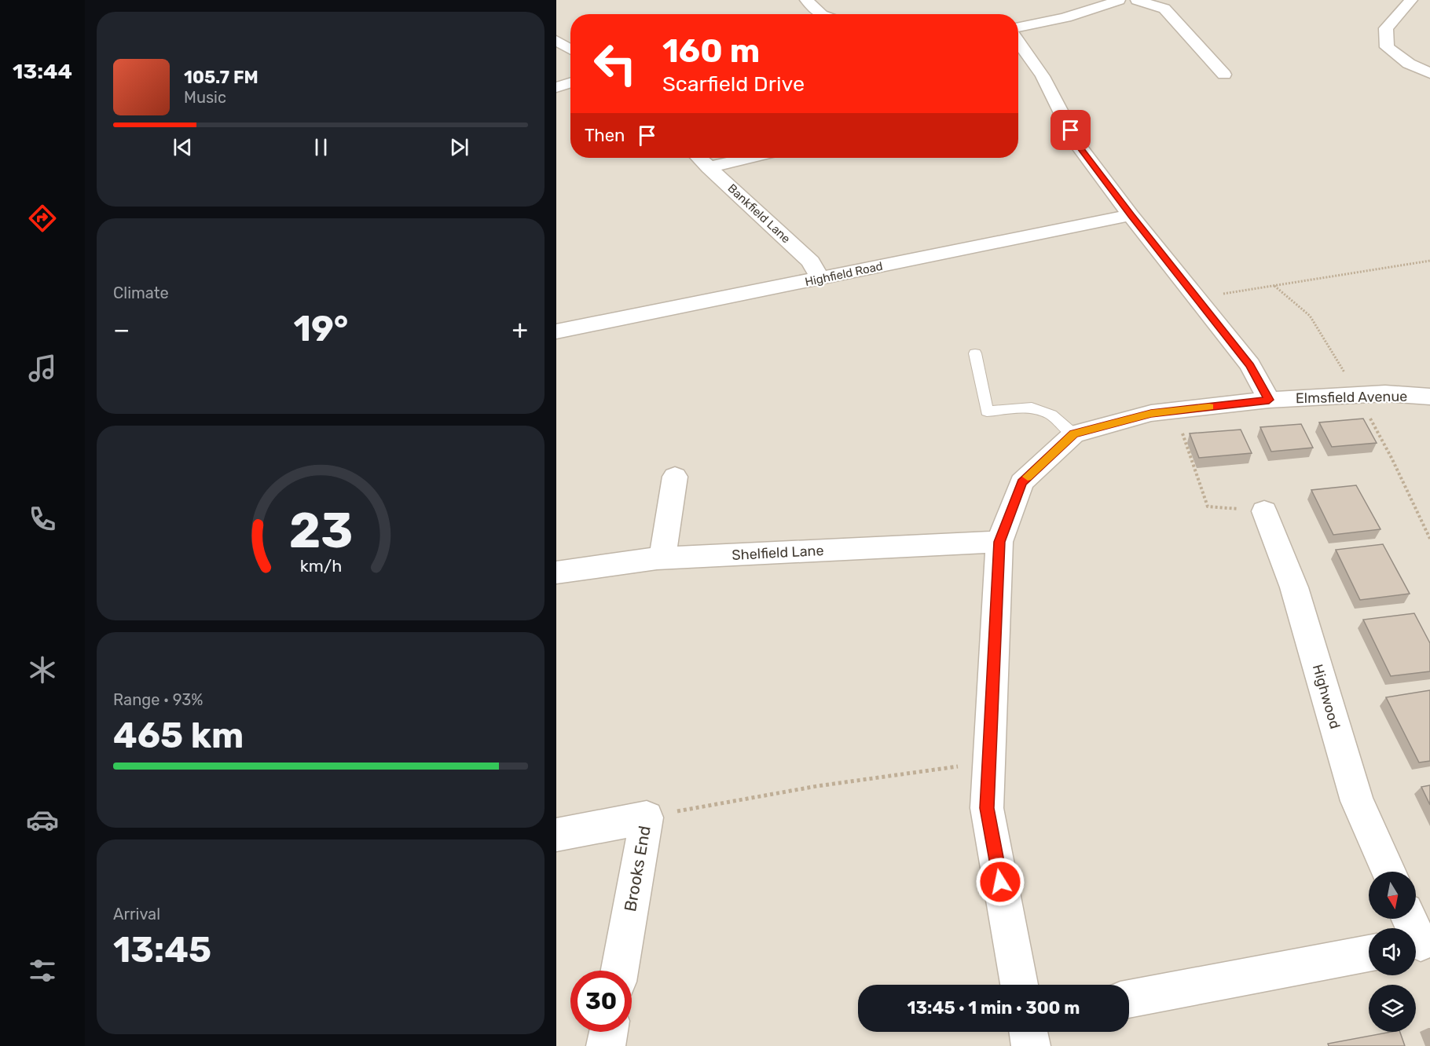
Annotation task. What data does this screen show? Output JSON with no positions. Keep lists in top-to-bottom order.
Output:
{
  "streets": {
    "street": [
      "Bankfield Lane",
      "Highfield Road",
      "Elmsfield Avenue",
      "Shelfield Lane",
      "Highwood",
      "Brooks End"
    ]
  },
  "crossings": [
    ["Bankfield Lane", "Highfield Road"],
    ["Elmsfield Avenue", "Shelfield Lane"]
  ],
  "north": "bottom",
  "page": {
    "tabs": "13:44",
    "turn": ["160 m", "Scarfield Drive"],
    "song": ["105.7 FM", "Music"],
    "then": "Then",
    "tile": [
      "Climate",
      ["Range · 93%", "465 km"],
      ["Arrival", "13:45"]
    ],
    "heat": ["−", "19°", "+"],
    "limit": "30",
    "trip": "13:45 · 1 min · 300 m",
    "gauge": ["23", "km/h"]
  }
}
